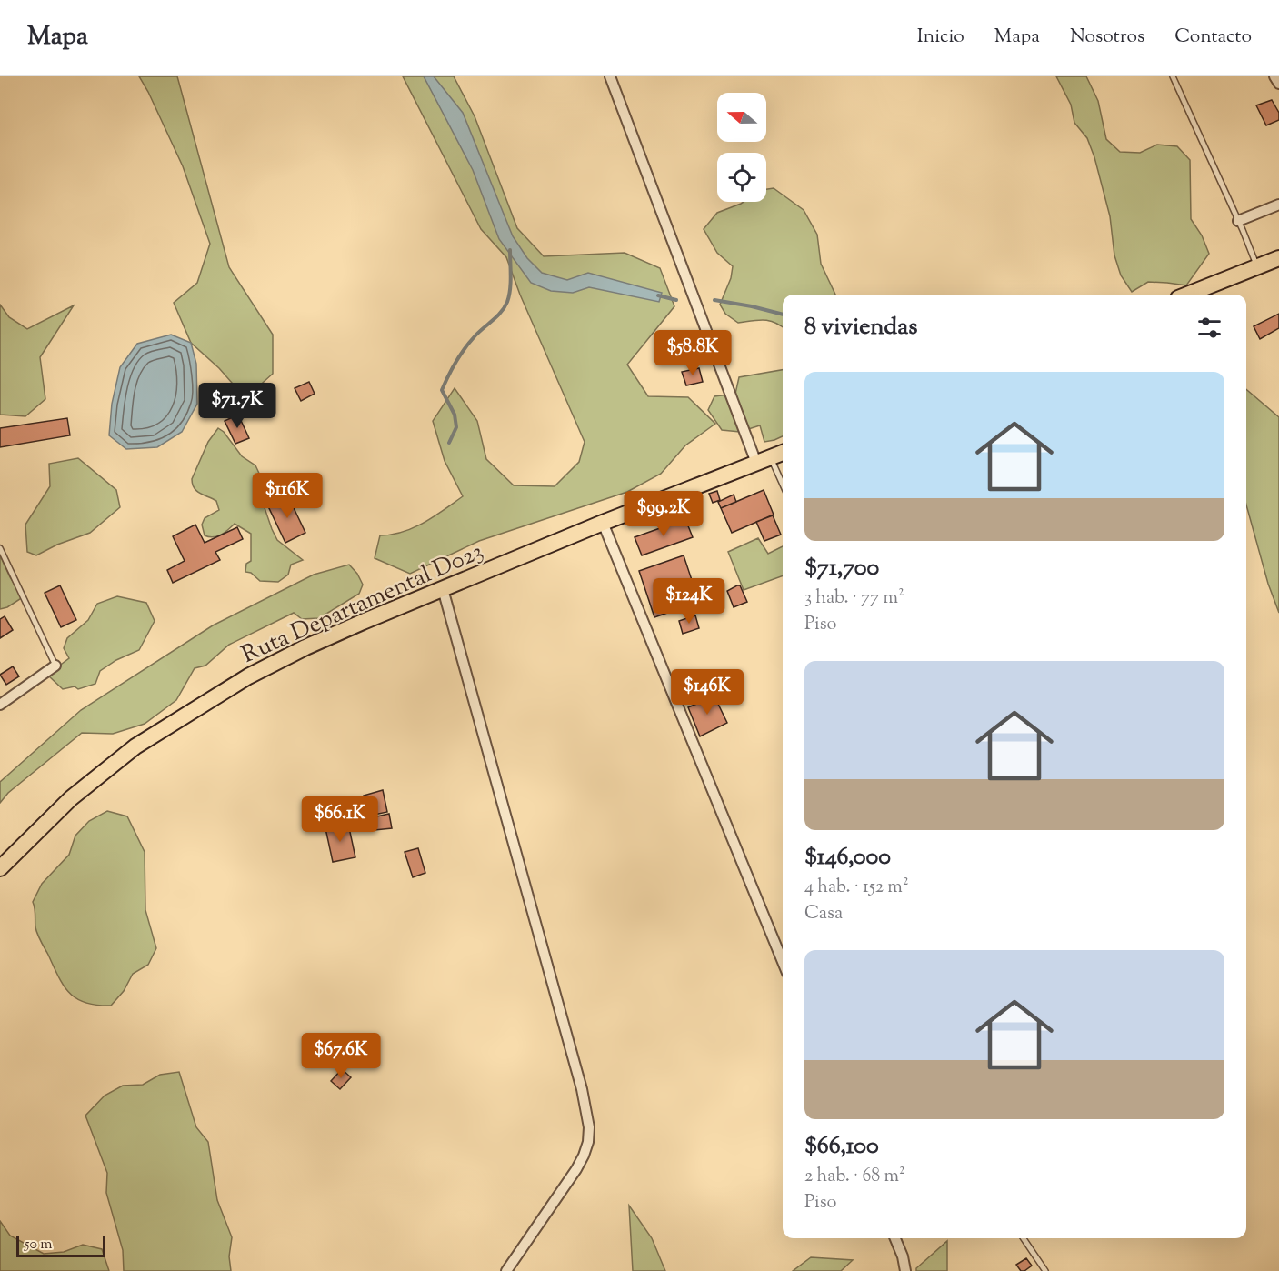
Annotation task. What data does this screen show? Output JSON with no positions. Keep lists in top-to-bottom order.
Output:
{
  "streets": {
    "main road": ["Ruta Departamental D023"]
  },
  "scale_bar": "50 m",
  "north": "left",
  "page": {
    "header": "Mapa",
    "nav": [
      "Inicio",
      "Mapa",
      "Nosotros",
      "Contacto"
    ],
    "heading": "8 viviendas",
    "price": [
      "$58.8K",
      "$71.7K",
      "$116K",
      "$99.2K",
      "$124K",
      "$146K",
      "$66.1K",
      "$67.6K"
    ],
    "list": [
      {
        "name": "$71,700",
        "note": "3 hab. · 77 m² · Piso"
      },
      {
        "name": "$146,000",
        "note": "4 hab. · 152 m² · Casa"
      },
      {
        "name": "$66,100",
        "note": "2 hab. · 68 m² · Piso"
      }
    ],
    "scale": "50 m"
  }
}
